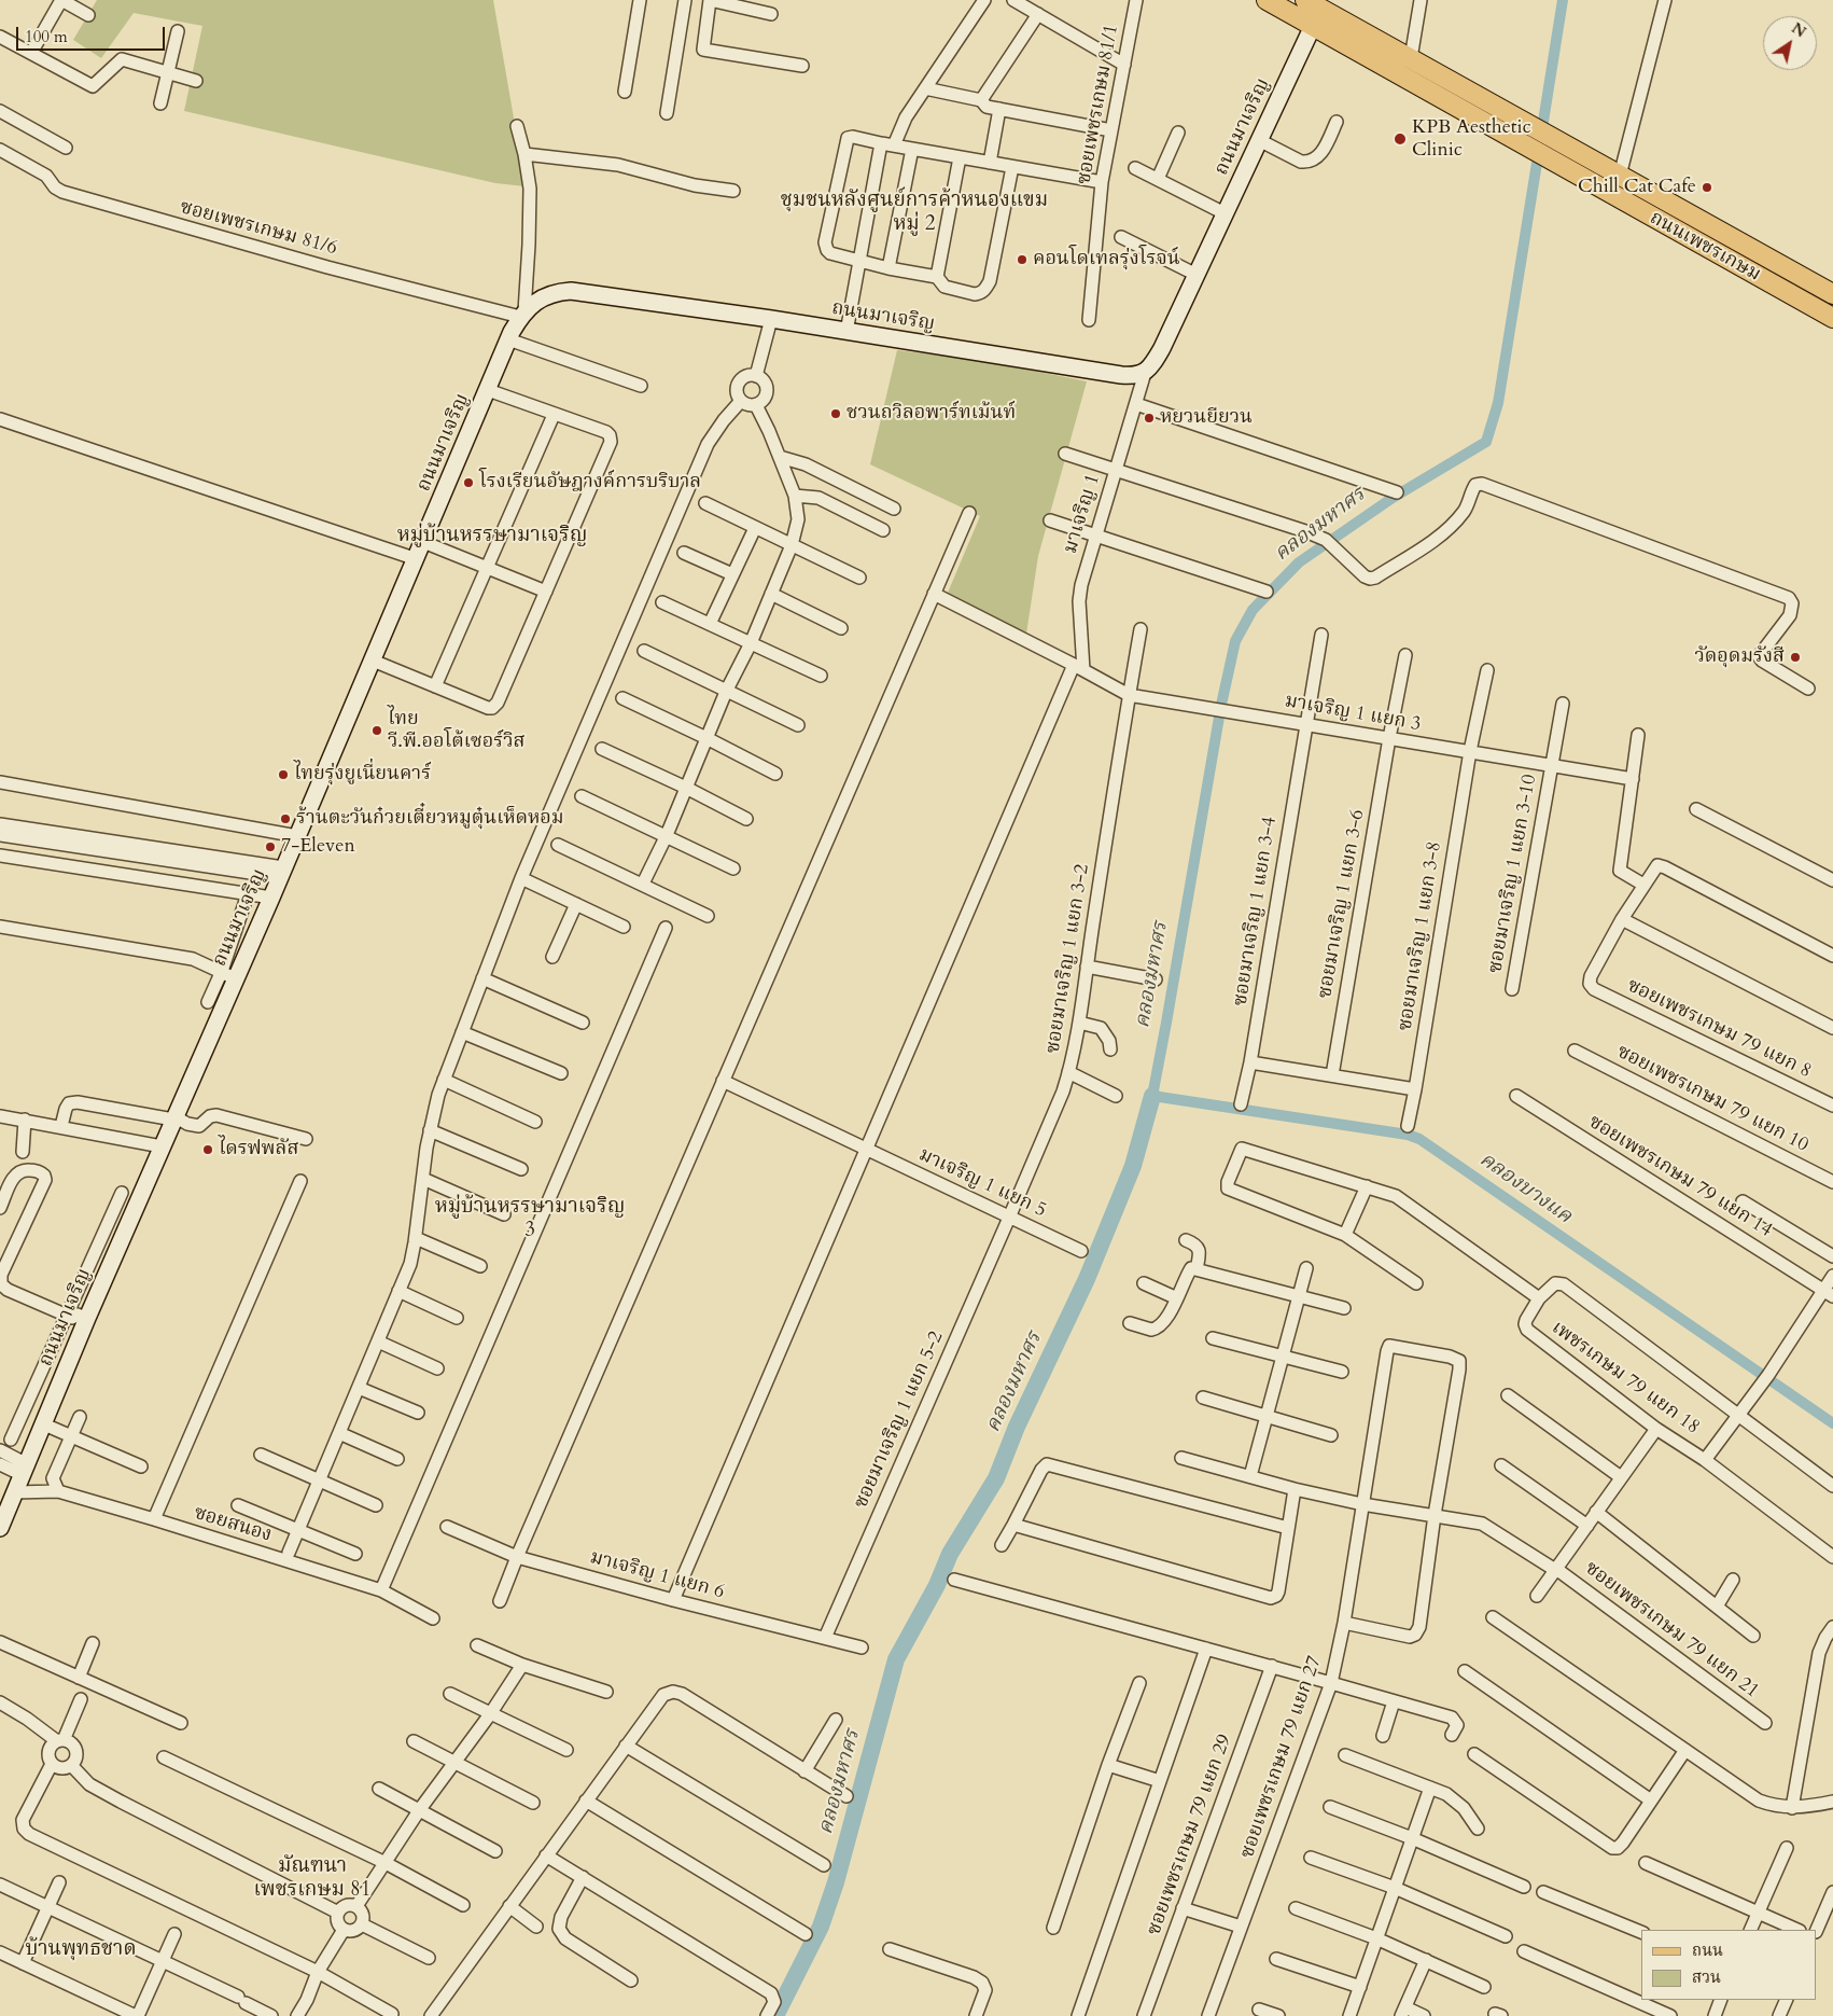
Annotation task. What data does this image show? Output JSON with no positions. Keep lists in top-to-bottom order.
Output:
{
  "streets": {
    "main road": ["ถนนมาเจริญ", "ถนนเพชรเกษม"],
    "street": [
      "ซอยเพชรเกษม 81/1",
      "ซอยเพชรเกษม 81/6",
      "มาเจริญ 1",
      "มาเจริญ 1 แยก 3",
      "ซอยมาเจริญ 1 แยก 3-10",
      "ซอยมาเจริญ 1 แยก 3-6",
      "ซอยมาเจริญ 1 แยก 3-4",
      "ซอยมาเจริญ 1 แยก 3-8",
      "ซอยมาเจริญ 1 แยก 3-2",
      "ซอยเพชรเกษม 79 แยก 8",
      "ซอยเพชรเกษม 79 แยก 10",
      "ซอยเพชรเกษม 79 แยก 14",
      "มาเจริญ 1 แยก 5",
      "เพชรเกษม 79 แยก 18",
      "ซอยมาเจริญ 1 แยก 5-2",
      "ซอยสนอง",
      "มาเจริญ 1 แยก 6",
      "ซอยเพชรเกษม 79 แยก 21",
      "ซอยเพชรเกษม 79 แยก 27",
      "ซอยเพชรเกษม 79 แยก 29"
    ]
  },
  "crossings": [
    ["ถนนมาเจริญ", "ซอยเพชรเกษม 81/6"],
    ["ถนนมาเจริญ", "ถนนเพชรเกษม"],
    ["ถนนมาเจริญ", "มาเจริญ 1"],
    ["ถนนมาเจริญ", "ซอยสนอง"],
    ["มาเจริญ 1", "มาเจริญ 1 แยก 3"],
    ["มาเจริญ 1 แยก 3", "ซอยมาเจริญ 1 แยก 3-10"],
    ["มาเจริญ 1 แยก 3", "ซอยมาเจริญ 1 แยก 3-6"],
    ["มาเจริญ 1 แยก 3", "ซอยมาเจริญ 1 แยก 3-4"],
    ["มาเจริญ 1 แยก 3", "ซอยมาเจริญ 1 แยก 3-8"],
    ["มาเจริญ 1 แยก 3", "ซอยมาเจริญ 1 แยก 3-2"],
    ["ซอยมาเจริญ 1 แยก 3-2", "มาเจริญ 1 แยก 5"],
    ["ซอยมาเจริญ 1 แยก 3-2", "ซอยมาเจริญ 1 แยก 5-2"],
    ["มาเจริญ 1 แยก 5", "ซอยมาเจริญ 1 แยก 5-2"],
    ["ซอยมาเจริญ 1 แยก 5-2", "มาเจริญ 1 แยก 6"],
    ["ซอยเพชรเกษม 79 แยก 21", "ซอยเพชรเกษม 79 แยก 27"]
  ],
  "districts": [
    "ชุมชนหลังศูนย์การค้าหนองแขม หมู่ 2",
    "หมู่บ้านหรรษามาเจริญ",
    "หมู่บ้านหรรษามาเจริญ 3",
    "มัณฑนา เพชรเกษม 81",
    "บ้านพุทธชาด"
  ],
  "water": ["คลองมหาศร", "คลองบางแค"],
  "places": [
    "KPB Aesthetic Clinic",
    "Chill Cat Cafe",
    "คอนโดเทลรุ่งโรจน์",
    "ชวนถวิลอพาร์ทเม้นท์",
    "หยวนยียวน",
    "โรงเรียนอัษฎางค์การบริบาล",
    "วัดอุดมรังสี",
    "ไทย วี.พี.ออโต้เซอร์วิส",
    "ไทยรุ่งยูเนี่ยนคาร์",
    "ร้านตะวันก๋วยเตี๋ยวหมูตุ๋นเห็ดหอม",
    "7-Eleven",
    "ไดรฟพลัส"
  ],
  "legend": ["ถนน", "สวน"],
  "scale_bar": "100 m",
  "north": "top right"
}
